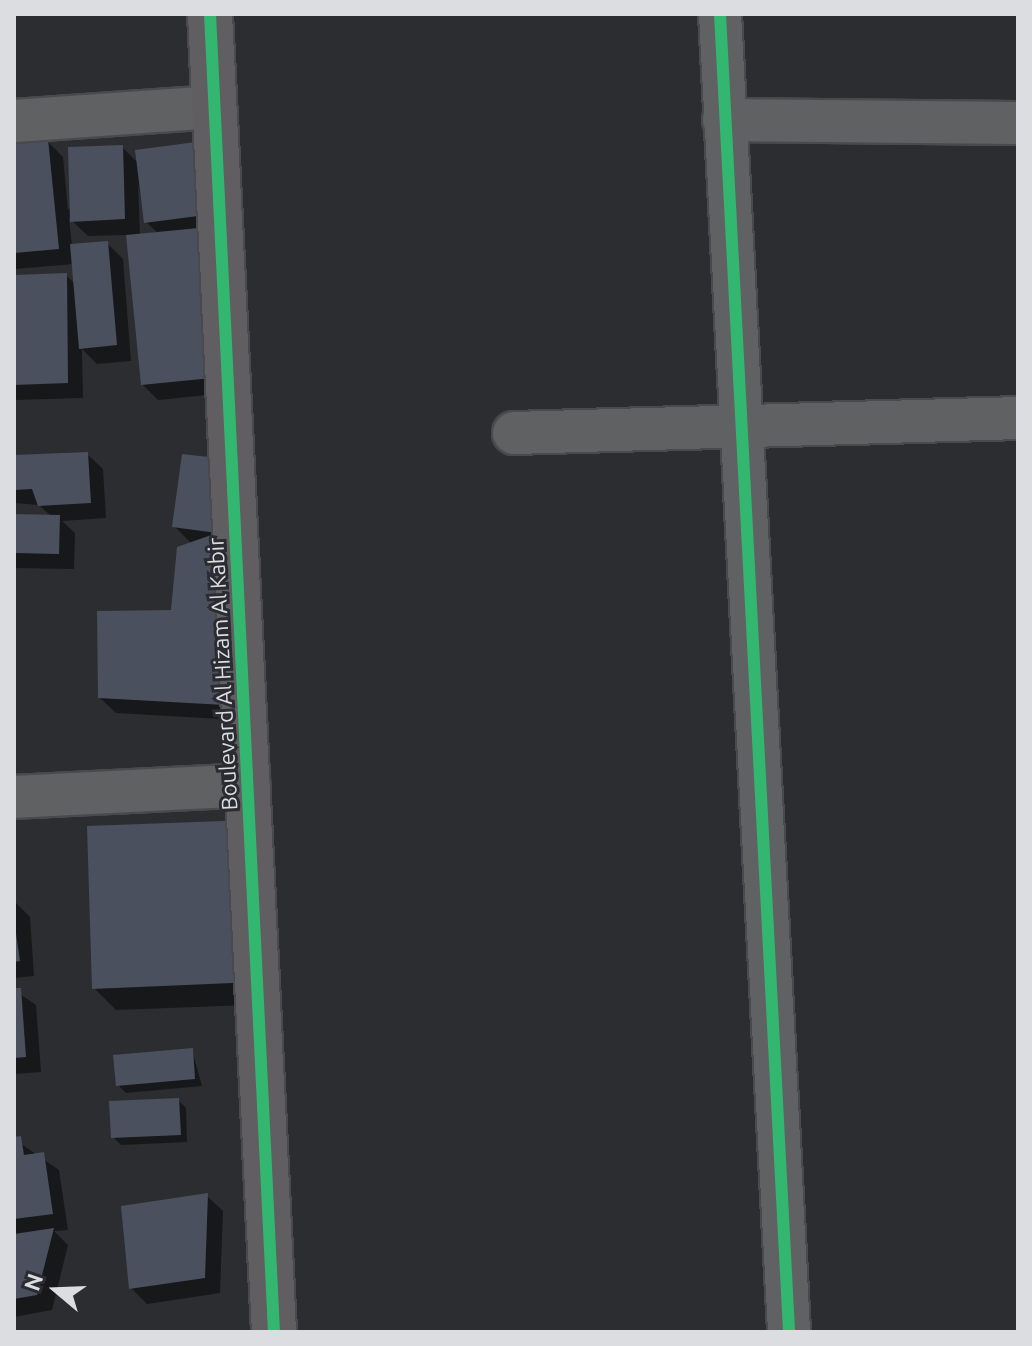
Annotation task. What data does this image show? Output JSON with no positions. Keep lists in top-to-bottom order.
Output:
{
  "streets": {
    "street": ["Boulevard Al Hizam Al Kabir"]
  },
  "north": "left"
}
